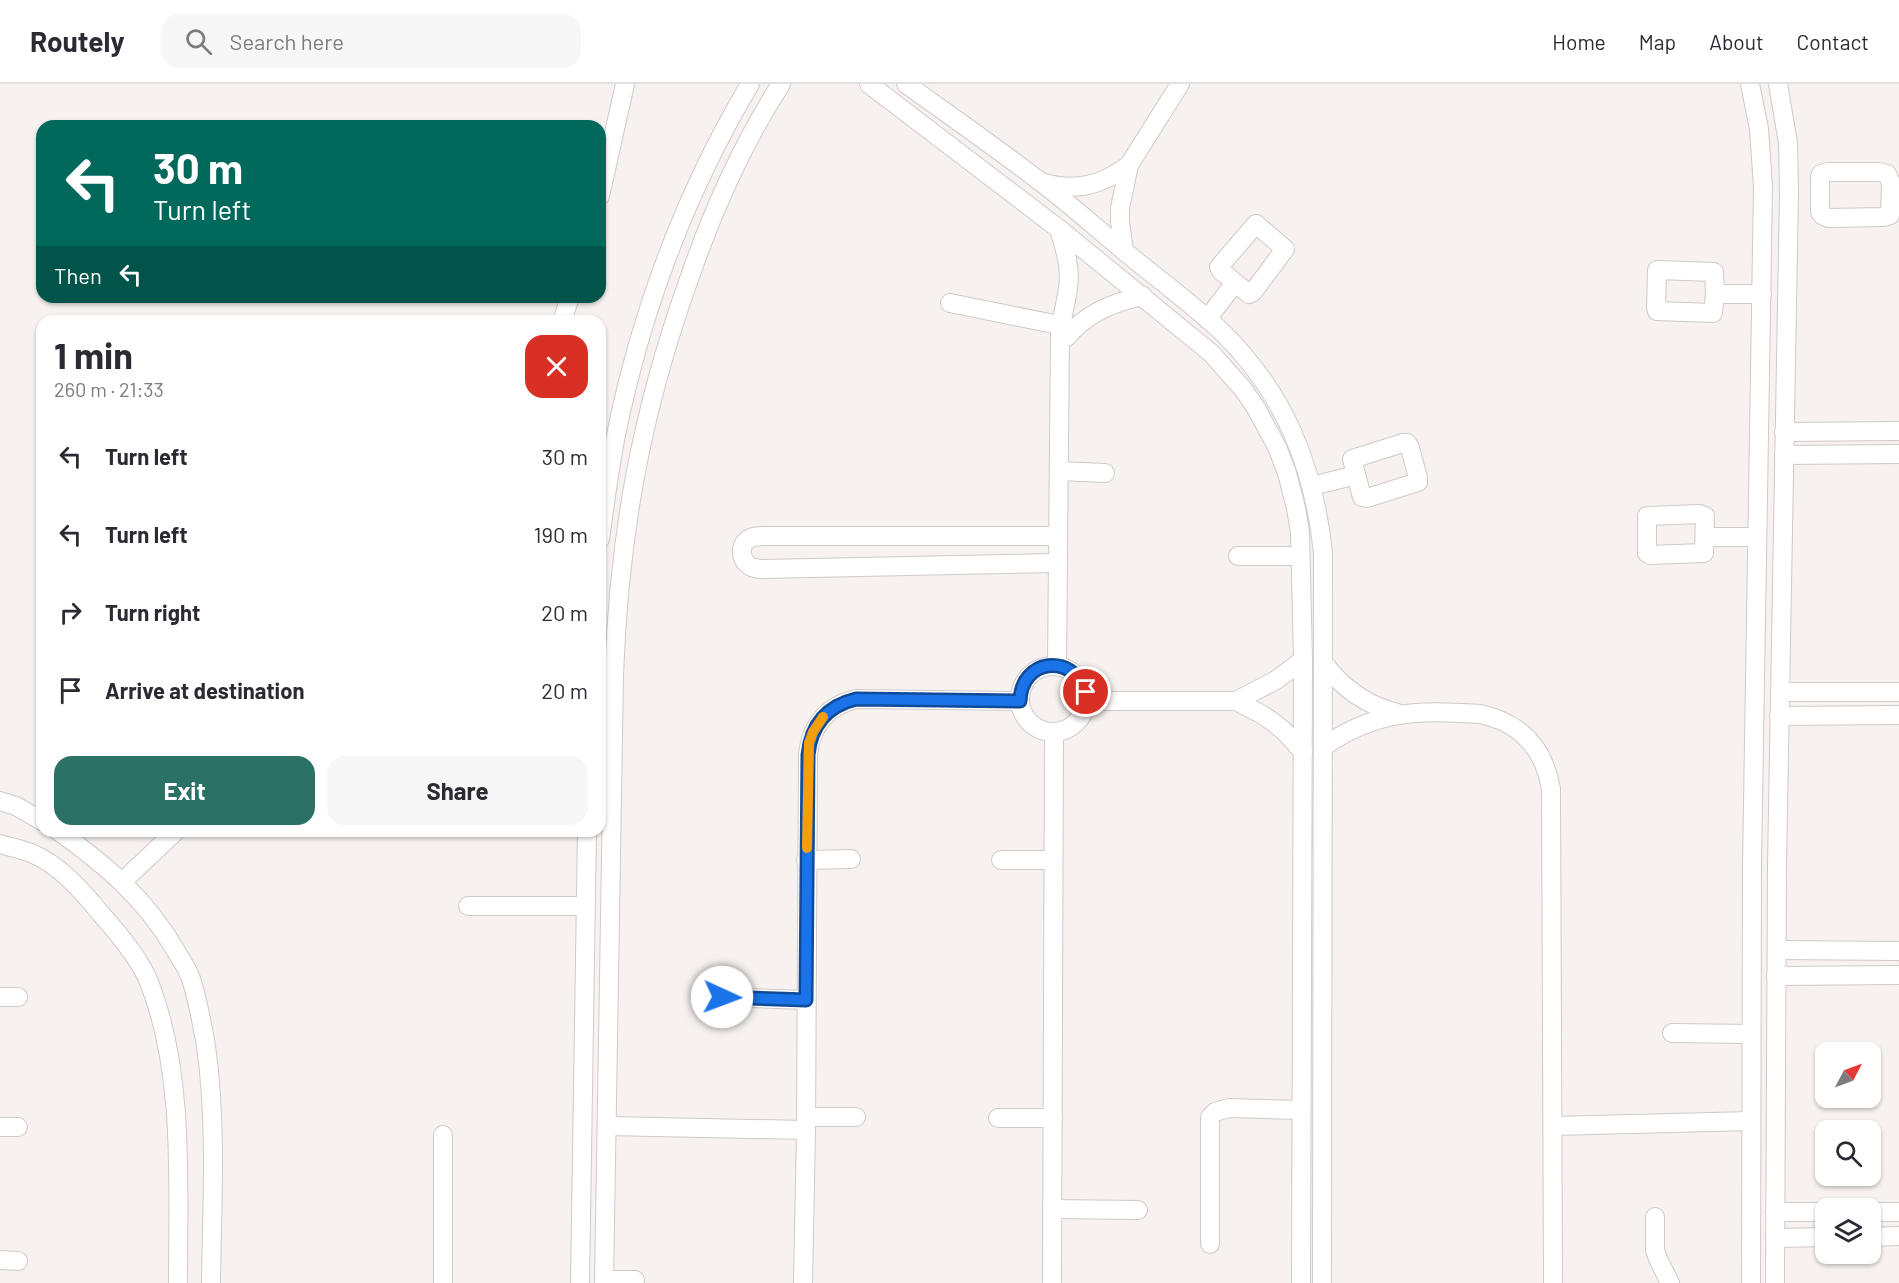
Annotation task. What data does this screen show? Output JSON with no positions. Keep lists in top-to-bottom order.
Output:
{
  "north": "top right",
  "page": {
    "header": "Routely",
    "search": "Search here",
    "nav": [
      "Home",
      "Map",
      "About",
      "Contact"
    ],
    "turn": ["30 m", "Turn left"],
    "then": "Then",
    "heading": ["1 min", "260 m · 21:33"],
    "list": [
      {
        "name": "Turn left",
        "value": "30 m"
      },
      {
        "name": "Turn left",
        "value": "190 m"
      },
      {
        "name": "Turn right",
        "value": "20 m"
      },
      {
        "name": "Arrive at destination",
        "value": "20 m"
      }
    ],
    "buttons": ["Exit", "Share"]
  }
}
